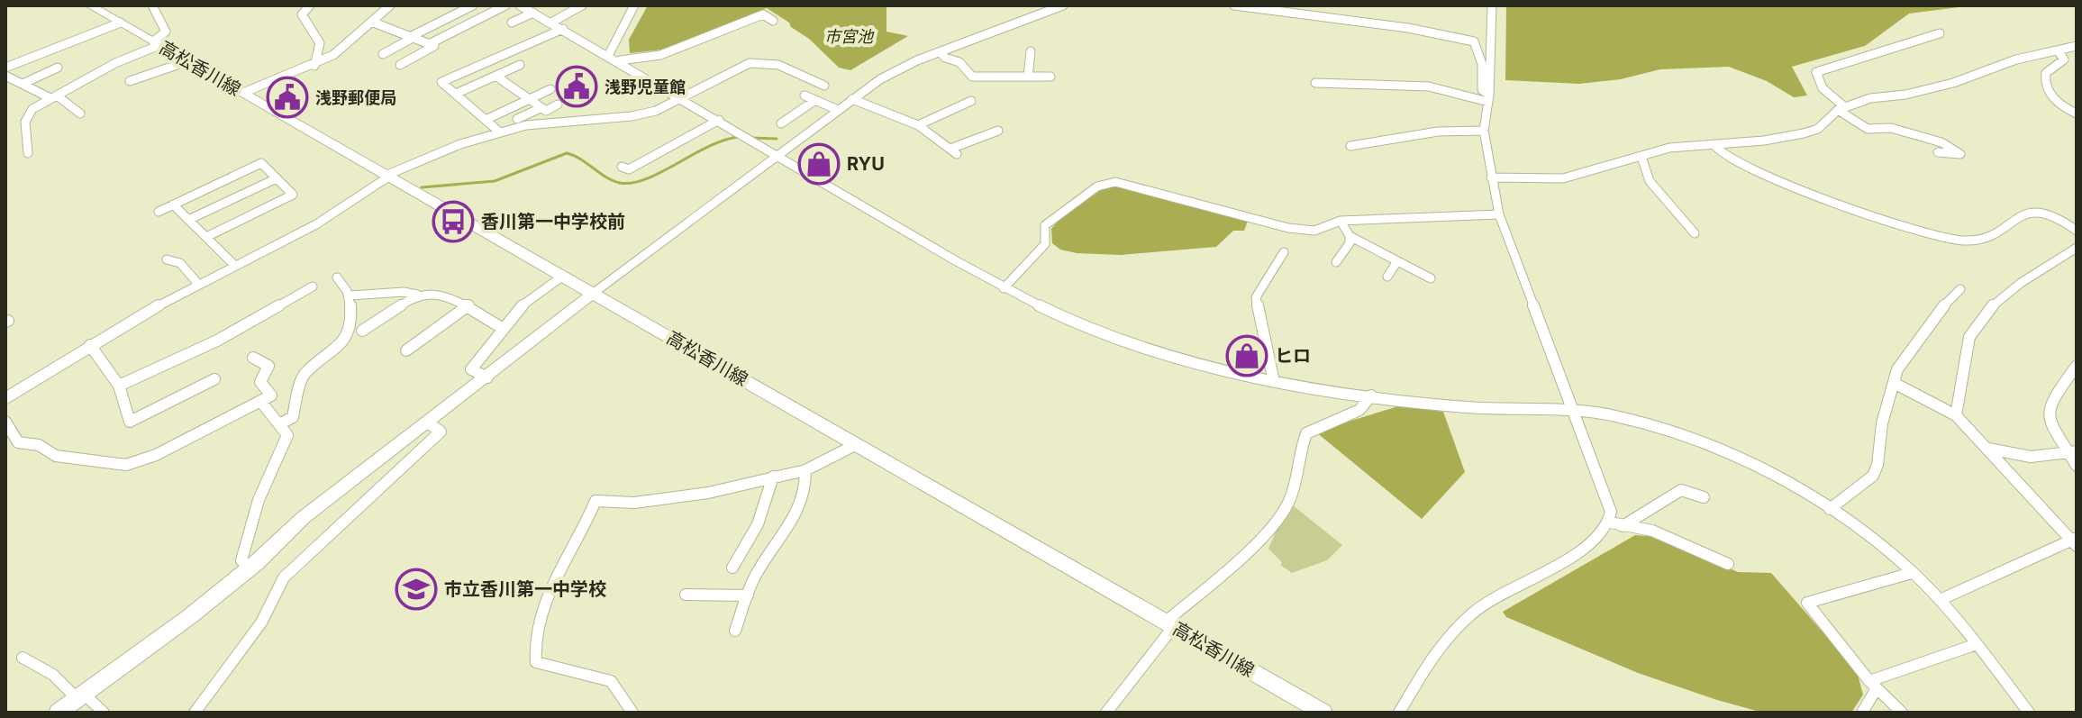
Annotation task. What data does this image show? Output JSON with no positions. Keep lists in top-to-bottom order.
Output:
{
  "streets": {
    "main road": ["高松香川線"]
  },
  "water": ["市宮池"],
  "places": {
    "public building": ["浅野児童館", "浅野郵便局"],
    "shop": ["RYU", "ヒロ"],
    "bus stop": ["香川第一中学校前"],
    "school or university": ["市立香川第一中学校"]
  }
}
